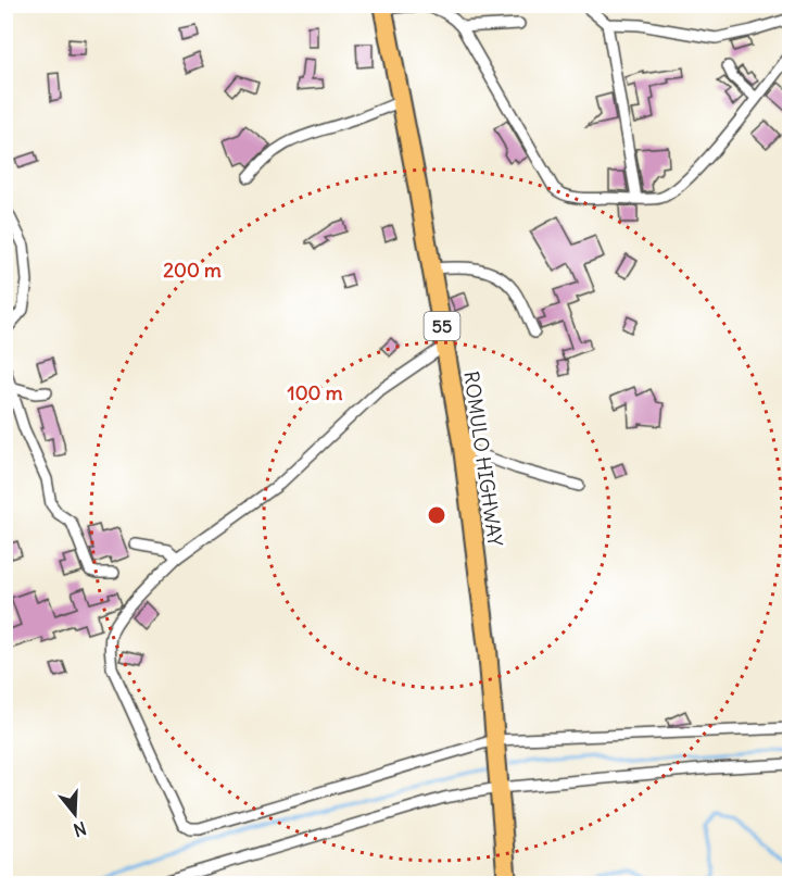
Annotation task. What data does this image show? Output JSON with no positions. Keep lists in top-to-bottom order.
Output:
{
  "streets": {
    "highway": ["55", "ROMULO HIGHWAY"]
  },
  "north": "bottom",
  "rings": ["200 m", "100 m"]
}
